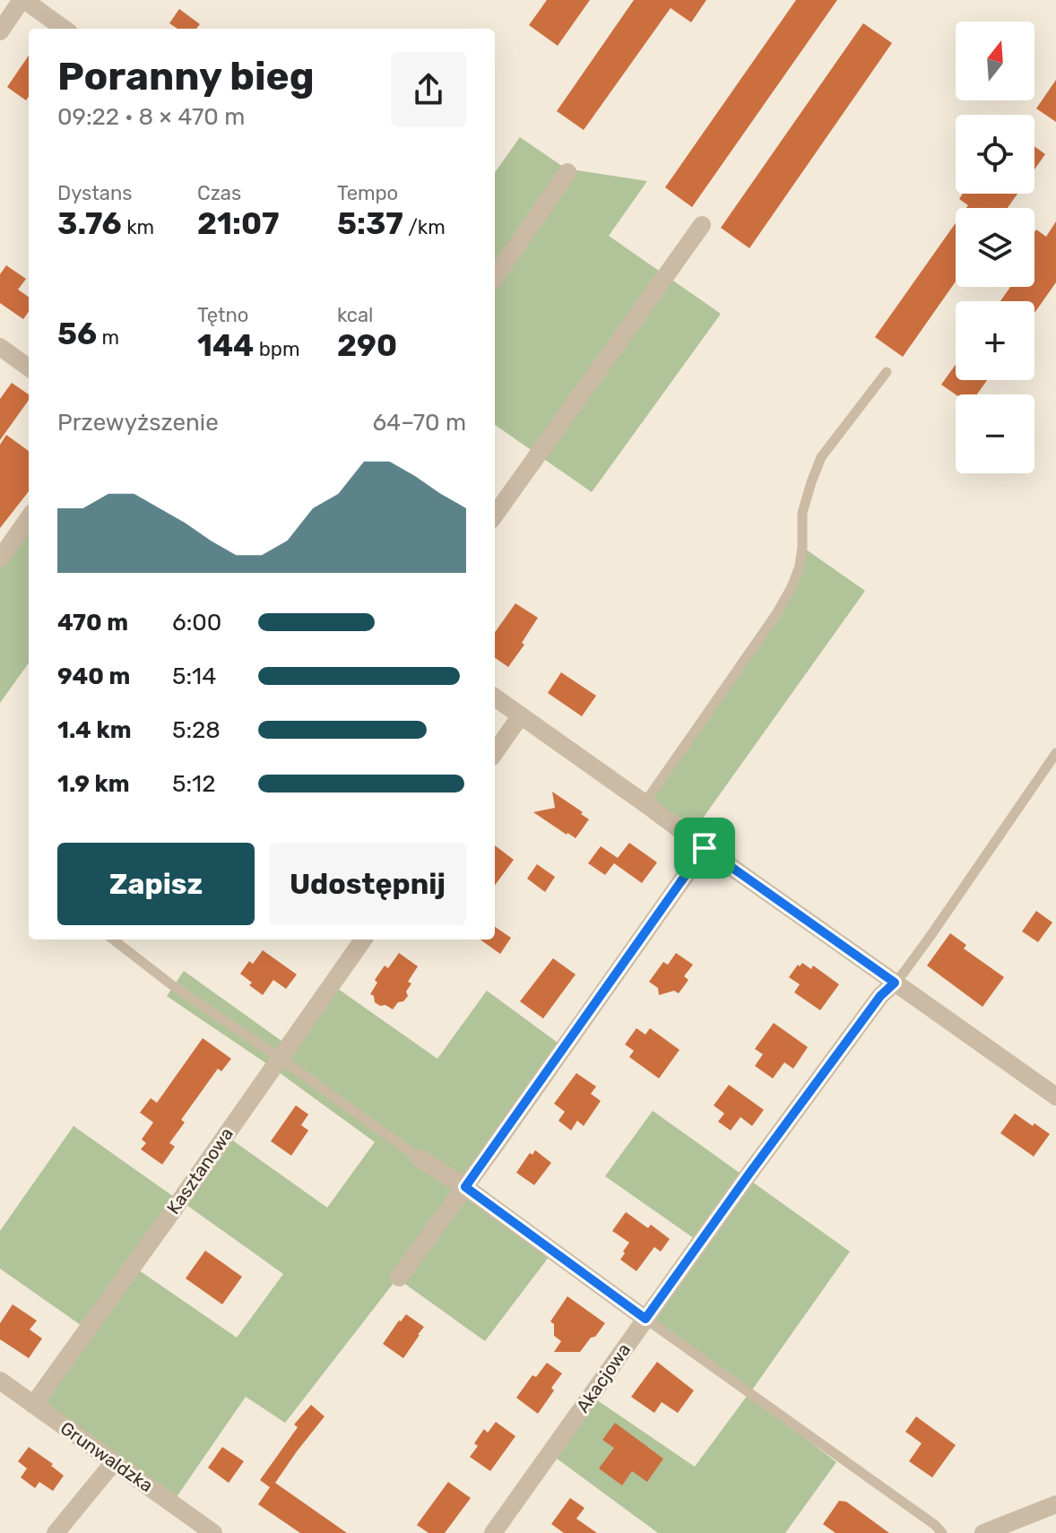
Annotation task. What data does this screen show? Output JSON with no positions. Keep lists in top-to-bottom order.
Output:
{
  "streets": {
    "street": ["Kasztanowa", "Akacjowa", "Grunwaldzka"]
  },
  "crossings": [
    ["Kasztanowa", "Grunwaldzka"]
  ],
  "north": "top",
  "page": {
    "map_buttons": ["+", "−"],
    "heading": ["Poranny bieg", "09:22 · 8 × 470 m"],
    "stats": [
      ["Dystans", "3.76 km"],
      ["Czas", "21:07"],
      ["Tempo", "5:37 /km"],
      ["56 m"],
      ["Tętno", "144 bpm"],
      ["kcal", "290"]
    ],
    "chart": ["Przewyższenie", "64–70 m"],
    "list": [
      {
        "name": "470 m",
        "note": "6:00"
      },
      {
        "name": "940 m",
        "note": "5:14"
      },
      {
        "name": "1.4 km",
        "note": "5:28"
      },
      {
        "name": "1.9 km",
        "note": "5:12"
      }
    ],
    "buttons": ["Zapisz", "Udostępnij"]
  }
}
